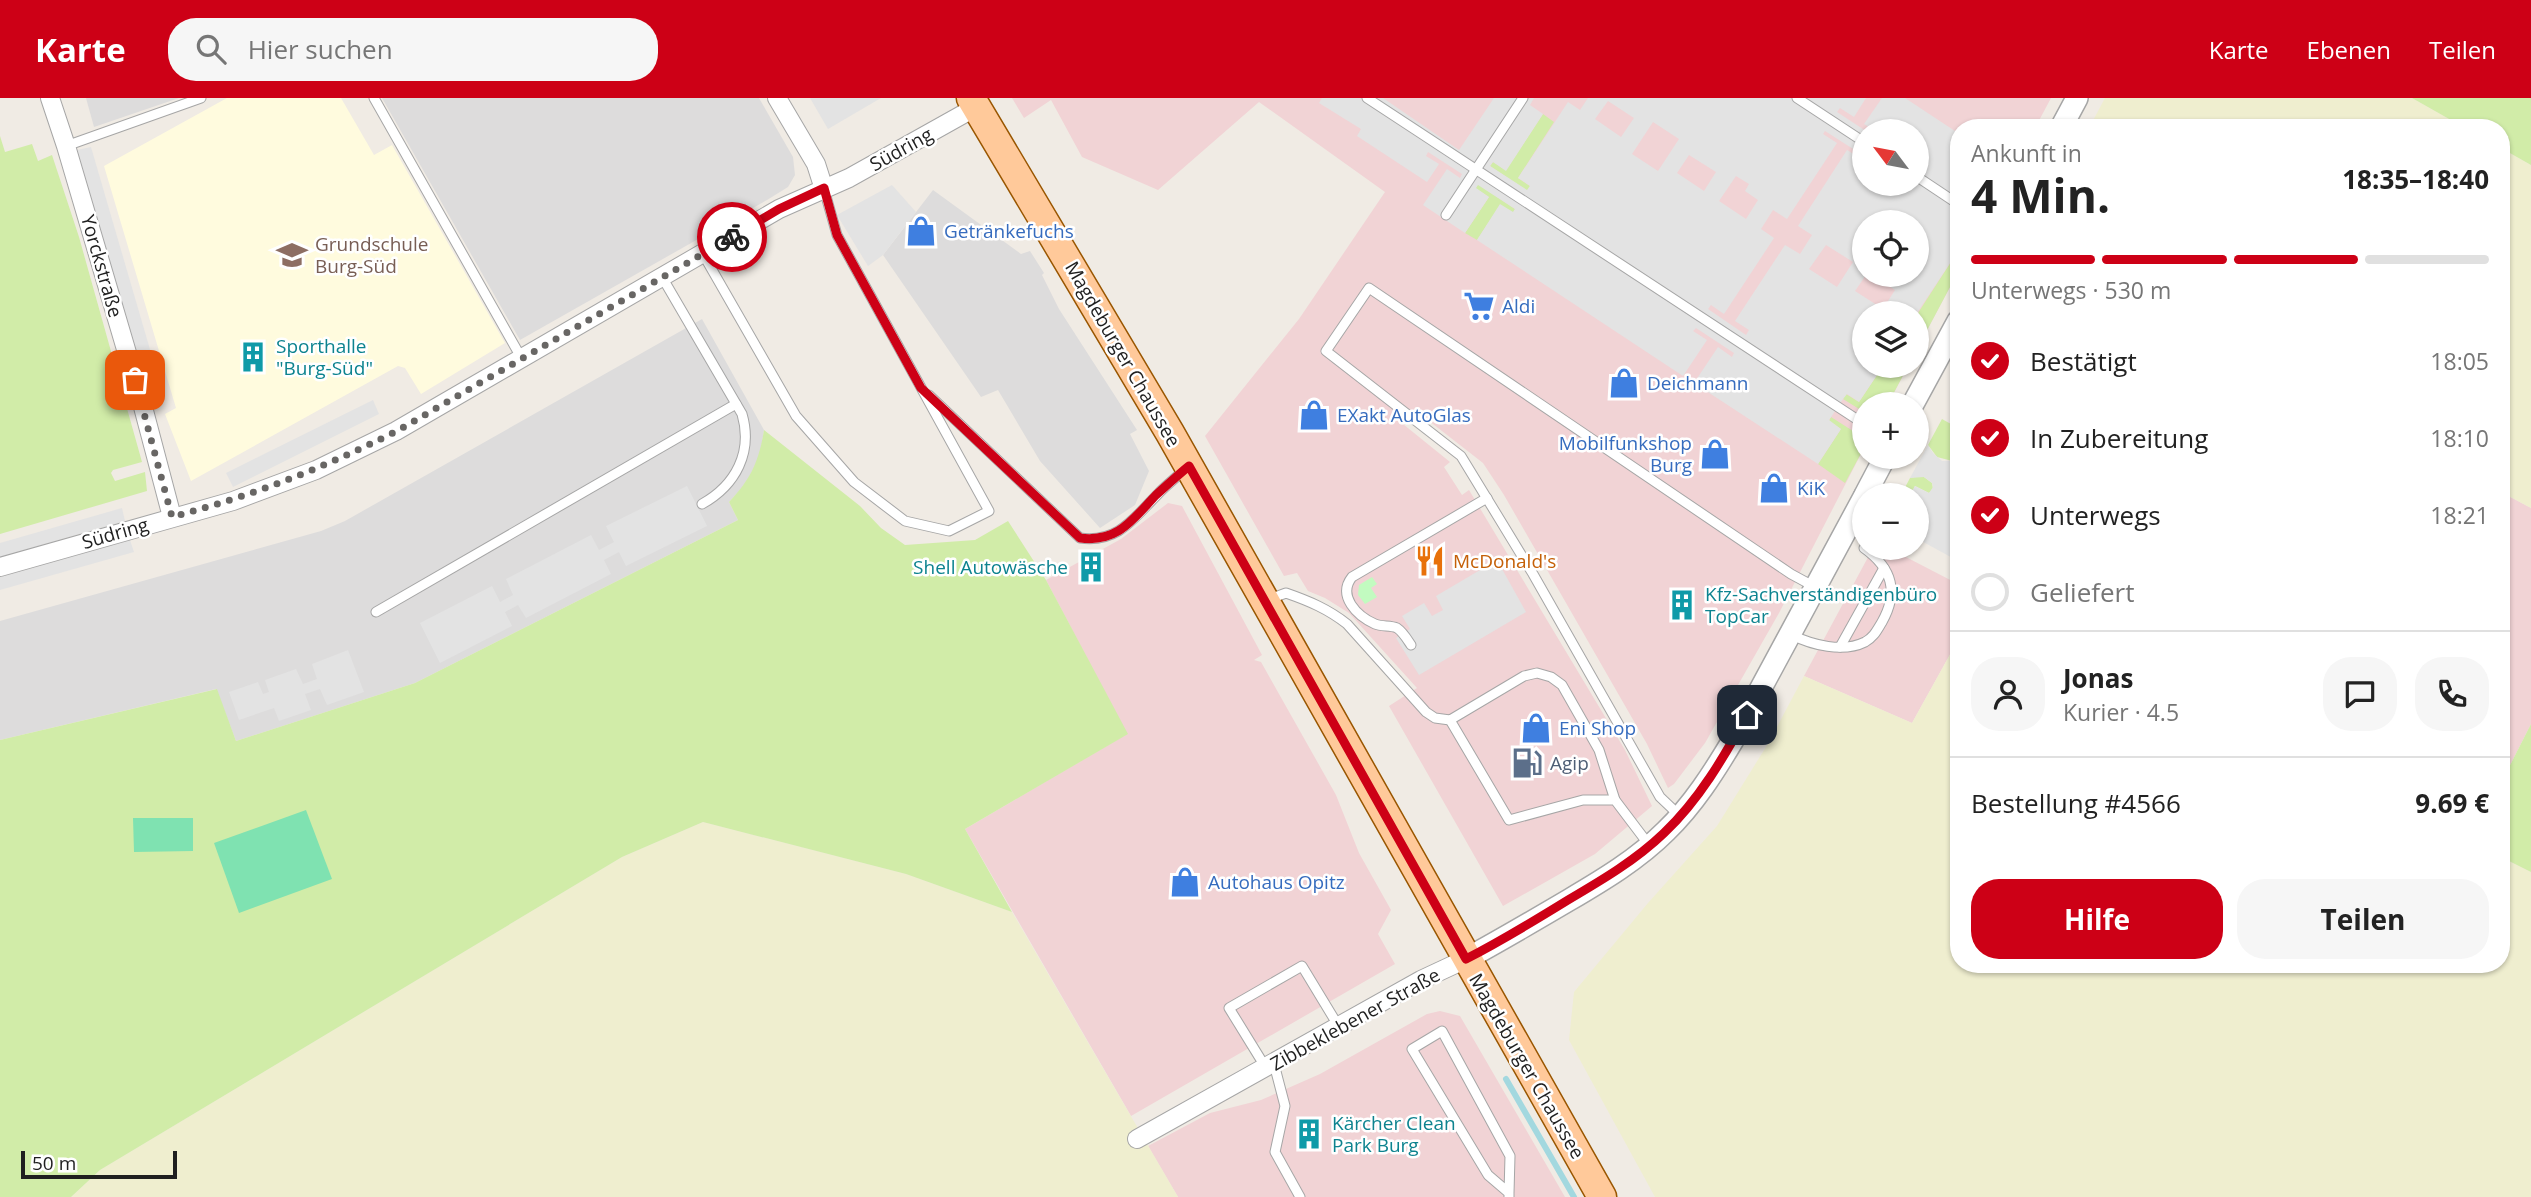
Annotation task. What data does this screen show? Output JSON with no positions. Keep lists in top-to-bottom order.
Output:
{
  "streets": {
    "main road": ["Magdeburger Chaussee"],
    "street": ["Südring", "Yorckstraße", "Zibbeklebener Straße"]
  },
  "crossings": [
    ["Südring", "Yorckstraße"],
    ["Südring", "Magdeburger Chaussee"],
    ["Magdeburger Chaussee", "Zibbeklebener Straße"]
  ],
  "places": {
    "shop": [
      "Getränkefuchs",
      "Deichmann",
      "EXakt AutoGlas",
      "Mobilfunkshop Burg",
      "KiK",
      "Eni Shop",
      "Autohaus Opitz"
    ],
    "school or university": ["Grundschule Burg-Süd"],
    "supermarket": ["Aldi"],
    "building": [
      "Sporthalle \"Burg-Süd\"",
      "Shell Autowäsche",
      "Kfz-Sachverständigenbüro TopCar",
      "Kärcher Clean Park Burg"
    ],
    "restaurant": ["McDonald's"],
    "fuel station": ["Agip"]
  },
  "scale_bar": "50 m",
  "north": "top left",
  "page": {
    "header": "Karte",
    "search": "Hier suchen",
    "nav": ["Karte", "Ebenen", "Teilen"],
    "map_buttons": ["+", "−"],
    "heading": ["4 Min.", "Ankunft in", "18:35–18:40"],
    "panel": [
      "Jonas",
      "Kurier · 4.5",
      "Bestellung #4566",
      "9.69 €"
    ],
    "bar": "Unterwegs · 530 m",
    "list": [
      ["Bestätigt", "18:05"],
      ["In Zubereitung", "18:10"],
      ["Unterwegs", "18:21"],
      "Geliefert"
    ],
    "buttons": ["Hilfe", "Teilen"],
    "scale": "50 m"
  }
}
